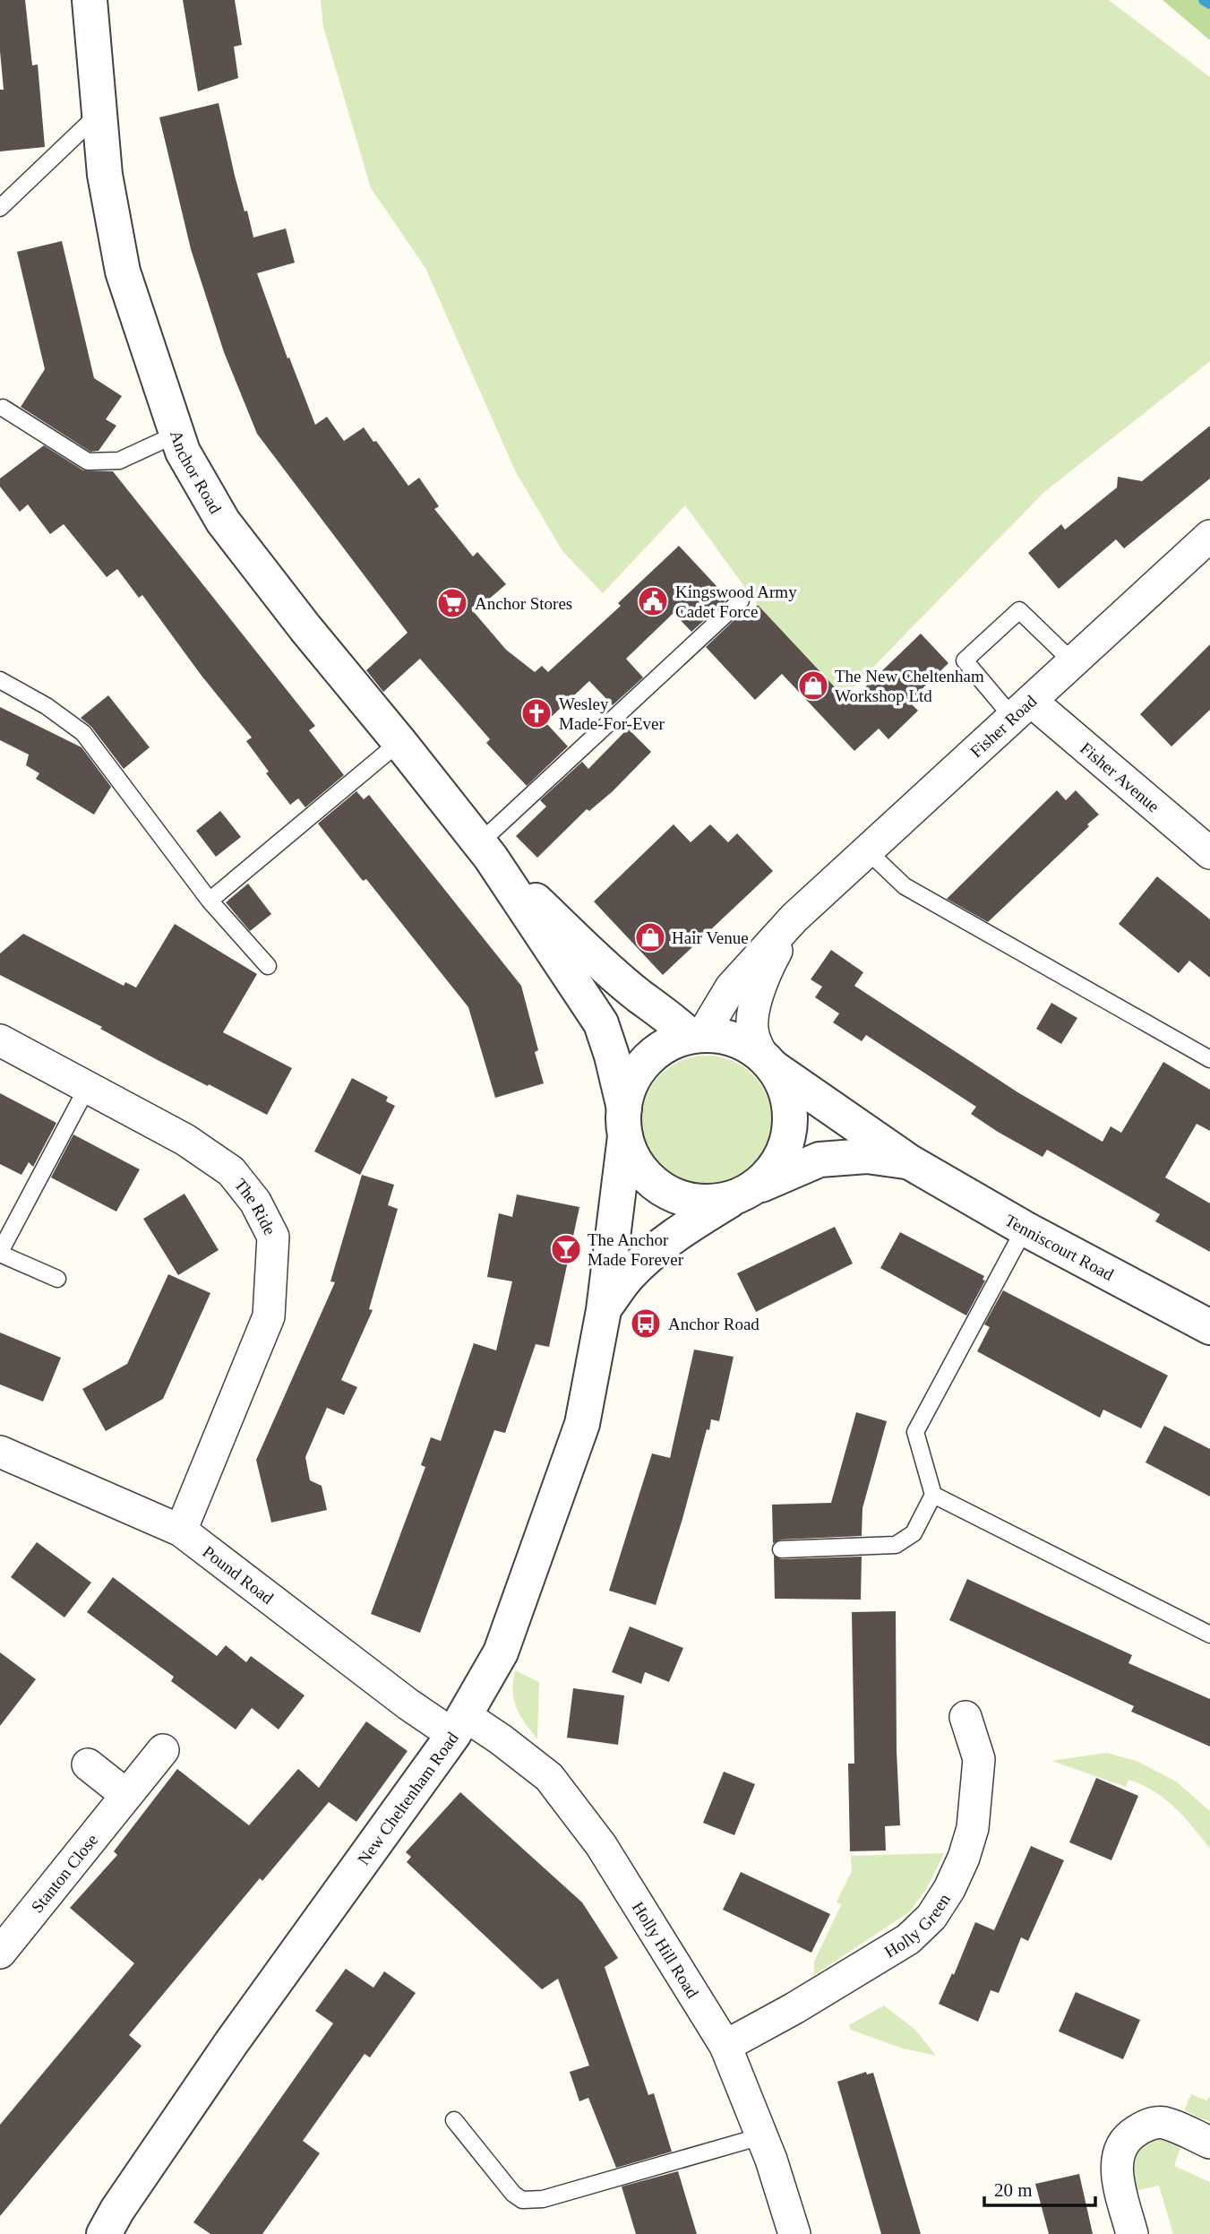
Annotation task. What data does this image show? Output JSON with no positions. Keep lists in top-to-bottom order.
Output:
{
  "streets": {
    "street": [
      "Anchor Road",
      "Fisher Road",
      "Fisher Avenue",
      "The Ride",
      "Tenniscourt Road",
      "Pound Road",
      "New Cheltenham Road",
      "Stanton Close",
      "Holly Green",
      "Holly Hill Road"
    ]
  },
  "crossings": [
    ["Anchor Road", "Fisher Road"],
    ["Anchor Road", "Tenniscourt Road"],
    ["Anchor Road", "New Cheltenham Road"],
    ["Fisher Road", "Fisher Avenue"],
    ["Fisher Road", "Tenniscourt Road"],
    ["Fisher Road", "New Cheltenham Road"],
    ["The Ride", "Pound Road"],
    ["Tenniscourt Road", "New Cheltenham Road"],
    ["Pound Road", "New Cheltenham Road"],
    ["Pound Road", "Holly Hill Road"],
    ["New Cheltenham Road", "Holly Hill Road"],
    ["Holly Green", "Holly Hill Road"]
  ],
  "places": {
    "public building": ["Kingswood Army Cadet Force"],
    "supermarket": ["Anchor Stores"],
    "shop": ["The New Cheltenham Workshop Ltd", "Hair Venue"],
    "church": ["Wesley Made-For-Ever"],
    "bar": ["The Anchor Made Forever"],
    "bus stop": ["Anchor Road"]
  },
  "scale_bar": "20 m"
}
